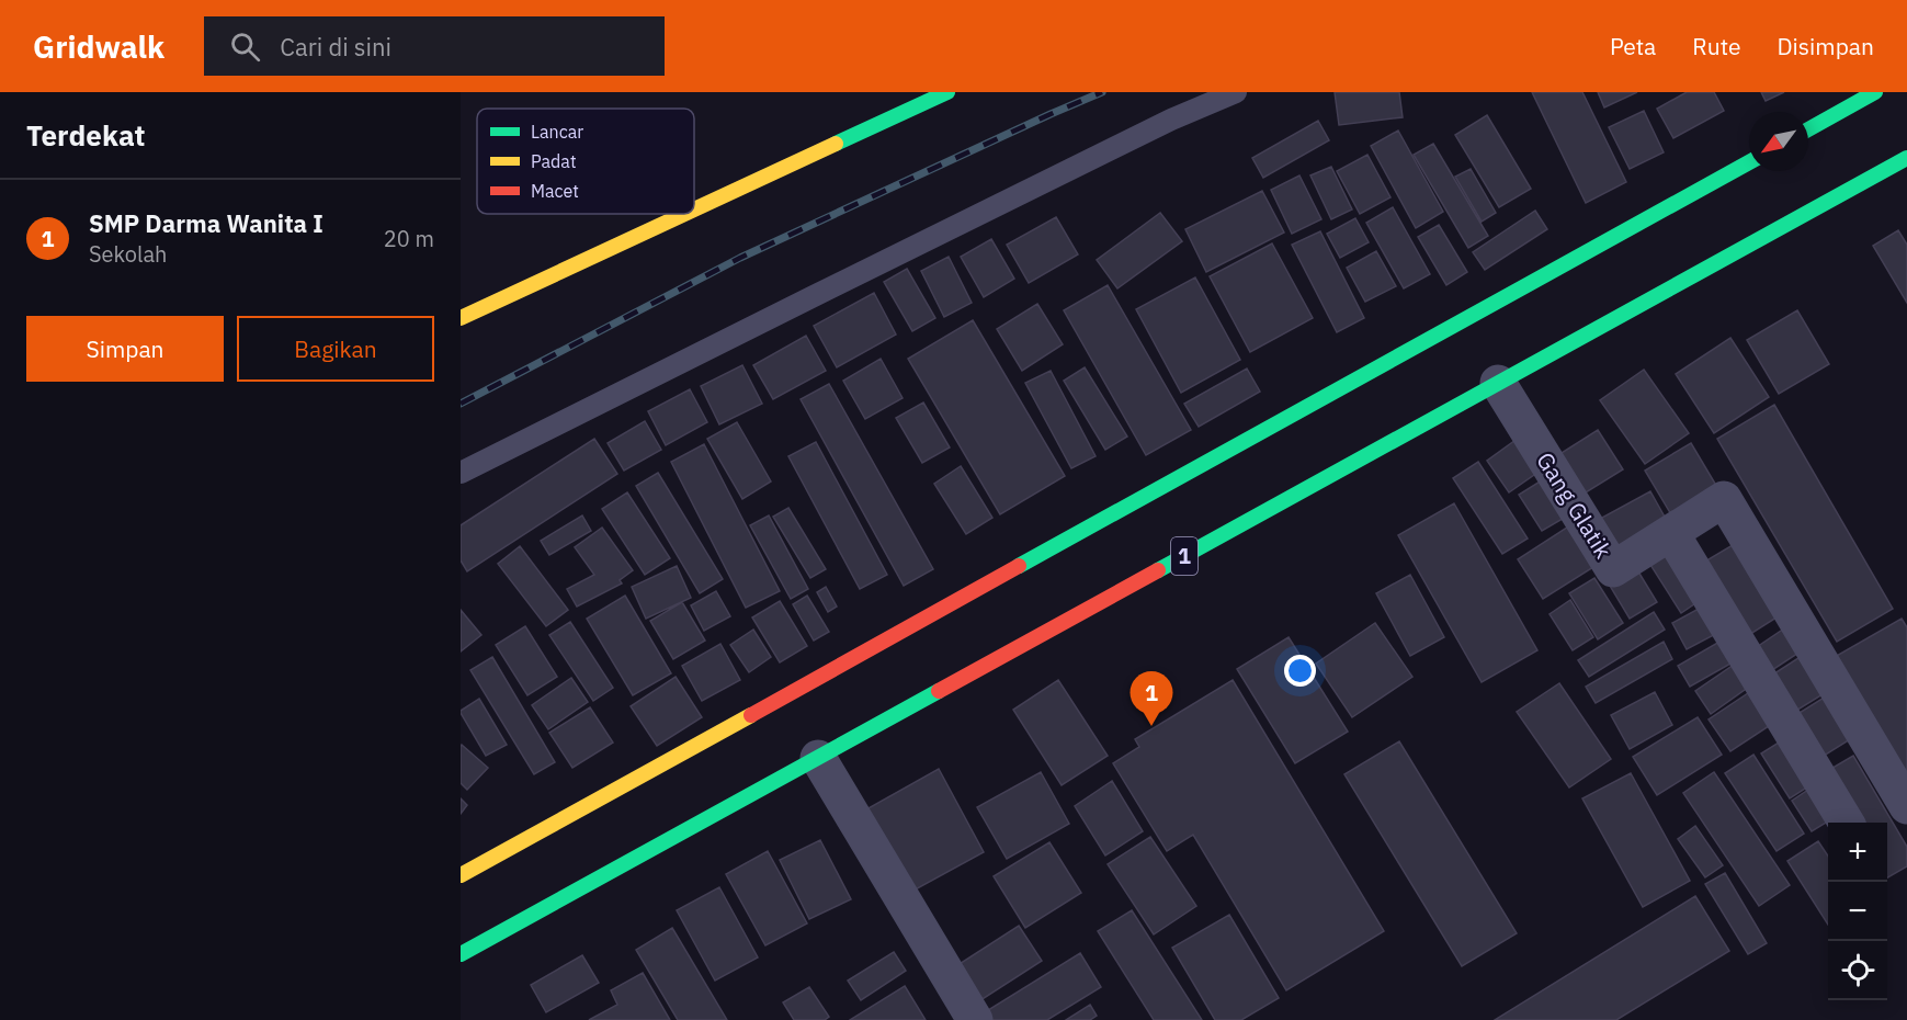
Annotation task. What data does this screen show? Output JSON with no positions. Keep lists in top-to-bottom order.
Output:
{
  "streets": {
    "main road": ["1"],
    "street": ["Gang Glatik"]
  },
  "crossings": [
    ["Gang Glatik", "1"]
  ],
  "legend": ["Lancar", "Padat", "Macet"],
  "north": "bottom left",
  "page": {
    "header": "Gridwalk",
    "search": "Cari di sini",
    "nav": ["Peta", "Rute", "Disimpan"],
    "heading": "Terdekat",
    "list": [
      {
        "mark": "1",
        "name": "SMP Darma Wanita I",
        "note": "Sekolah",
        "value": "20 m"
      }
    ],
    "buttons": ["Simpan", "Bagikan"],
    "pins": "1",
    "map_buttons": ["+", "−"]
  }
}
